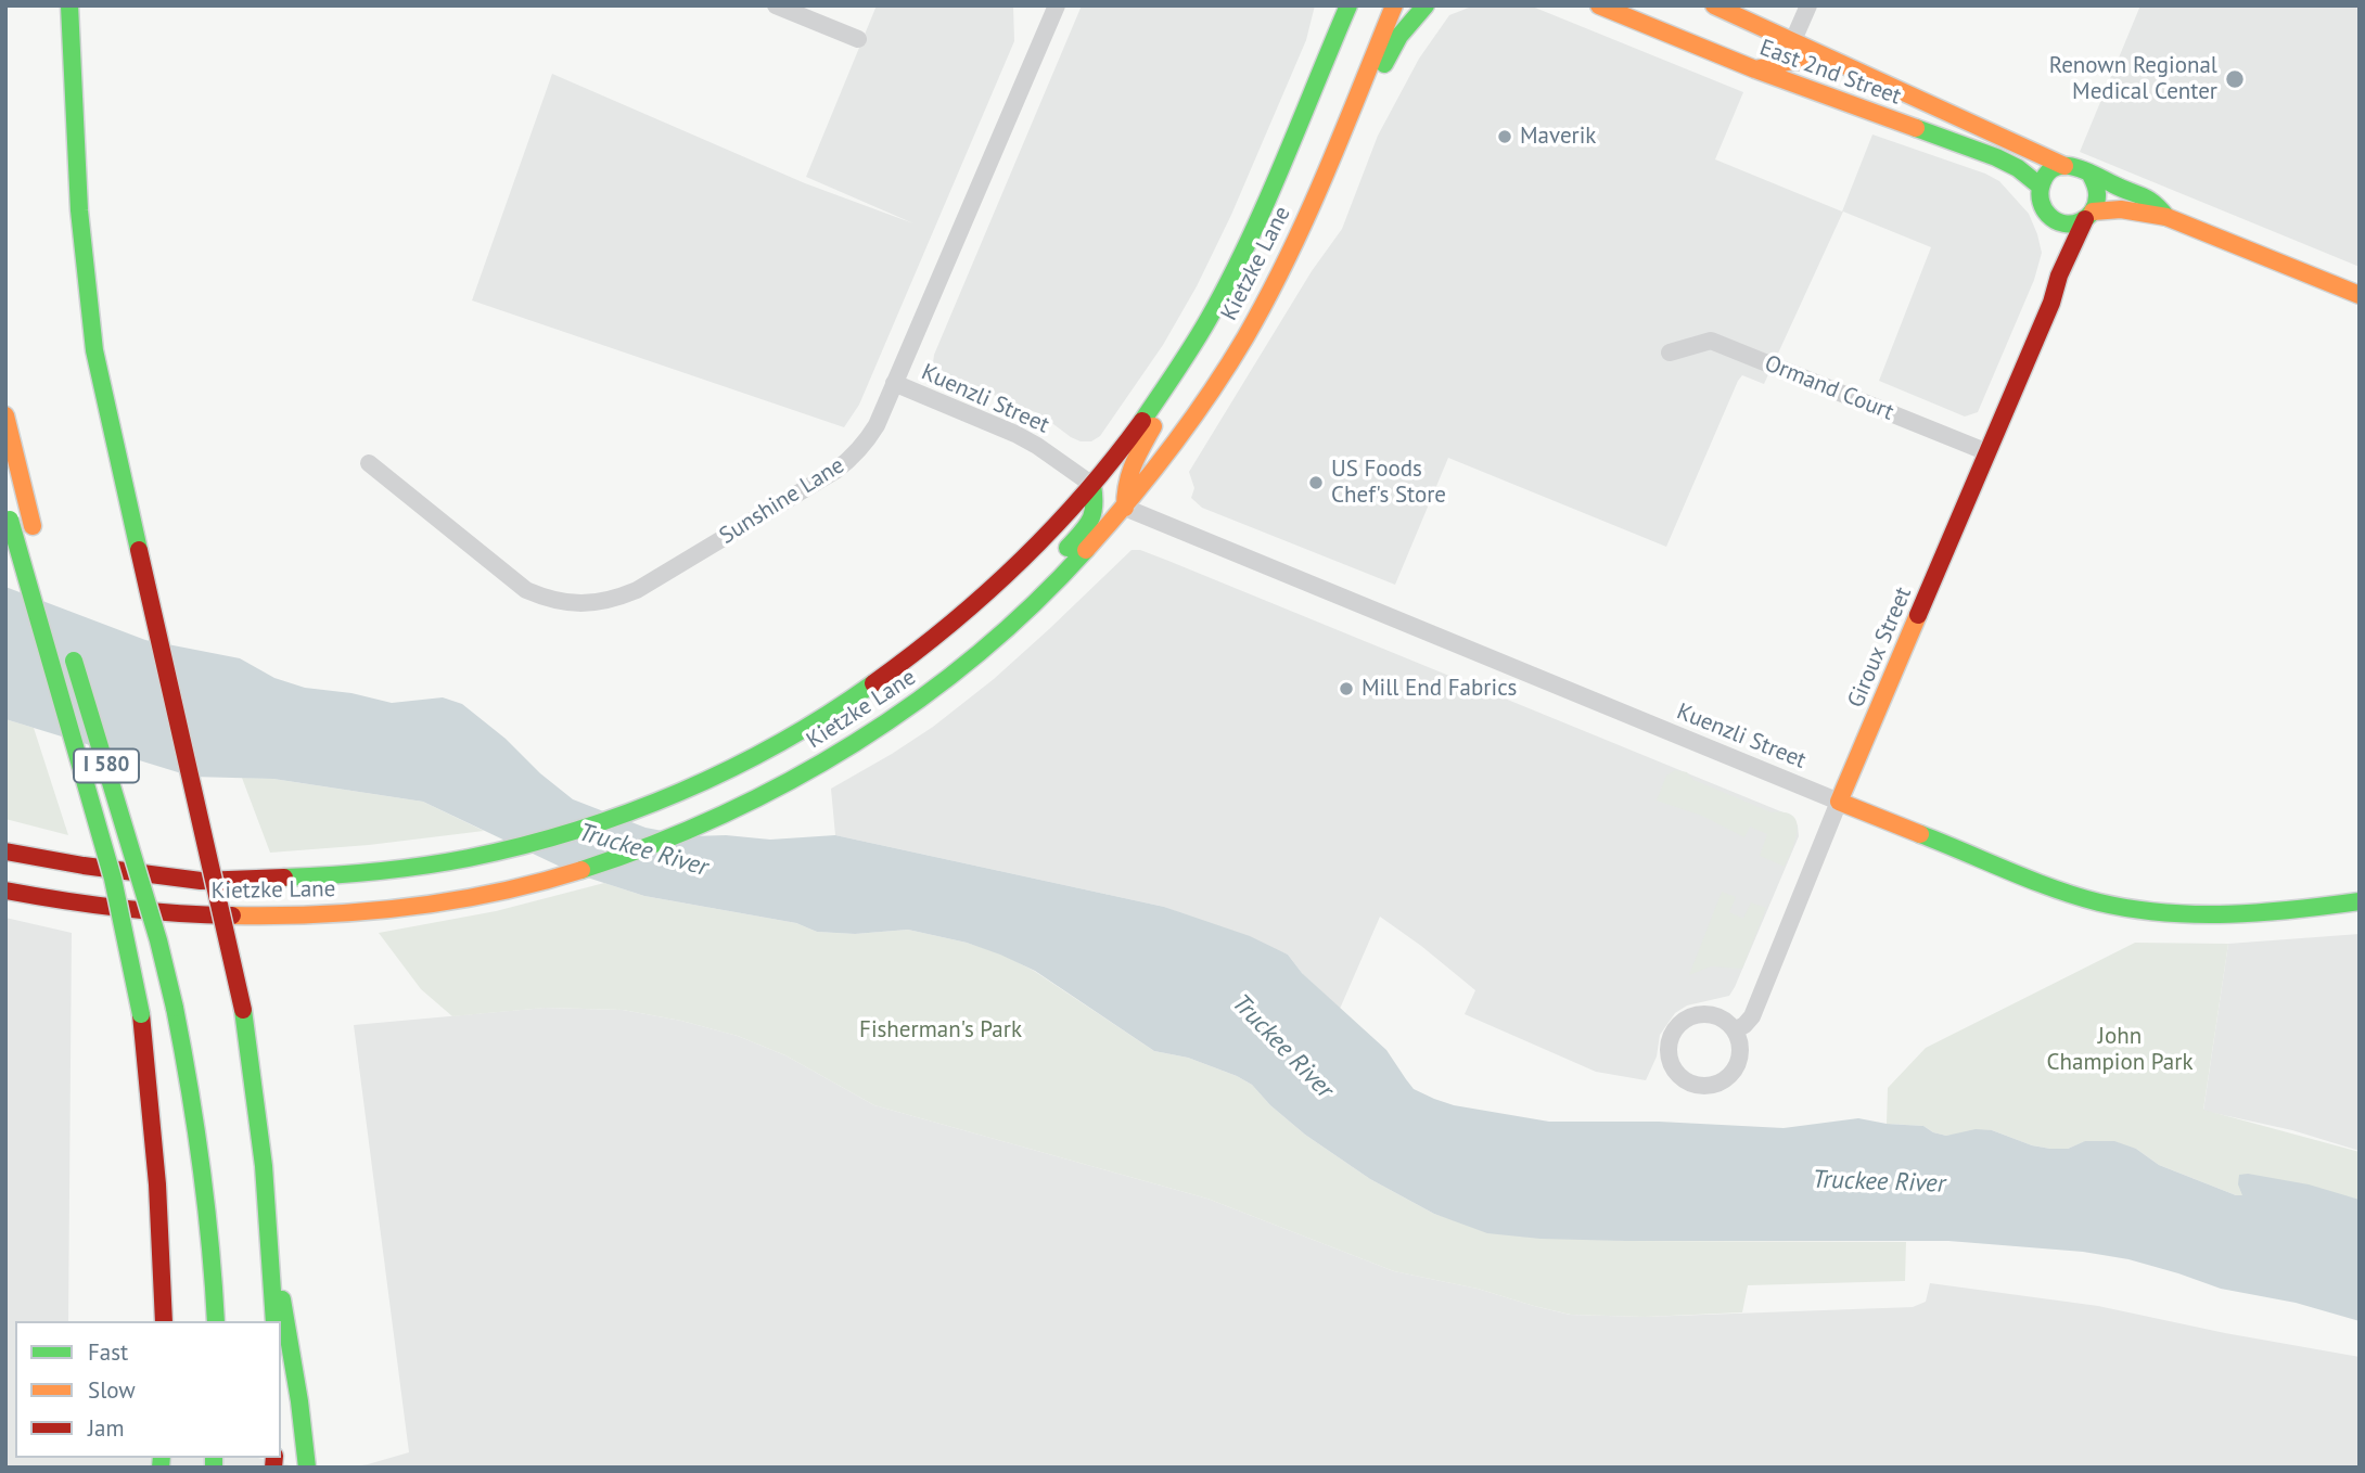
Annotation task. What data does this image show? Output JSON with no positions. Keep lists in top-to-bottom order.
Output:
{
  "streets": {
    "main road": [
      "East 2nd Street",
      "Kietzke Lane",
      "Kuenzli Street",
      "Giroux Street",
      "I 580"
    ],
    "street": ["Ormand Court", "Sunshine Lane"]
  },
  "crossings": [
    ["East 2nd Street", "Giroux Street"],
    ["Kietzke Lane", "Kuenzli Street"],
    ["Ormand Court", "Giroux Street"],
    ["Kuenzli Street", "Sunshine Lane"],
    ["Kuenzli Street", "Giroux Street"]
  ],
  "water": ["Truckee River"],
  "parks": ["Fisherman's Park", "John Champion Park"],
  "places": [
    "Renown Regional Medical Center",
    "Maverik",
    "US Foods Chef's Store",
    "Mill End Fabrics"
  ],
  "legend": ["Fast", "Slow", "Jam"]
}
